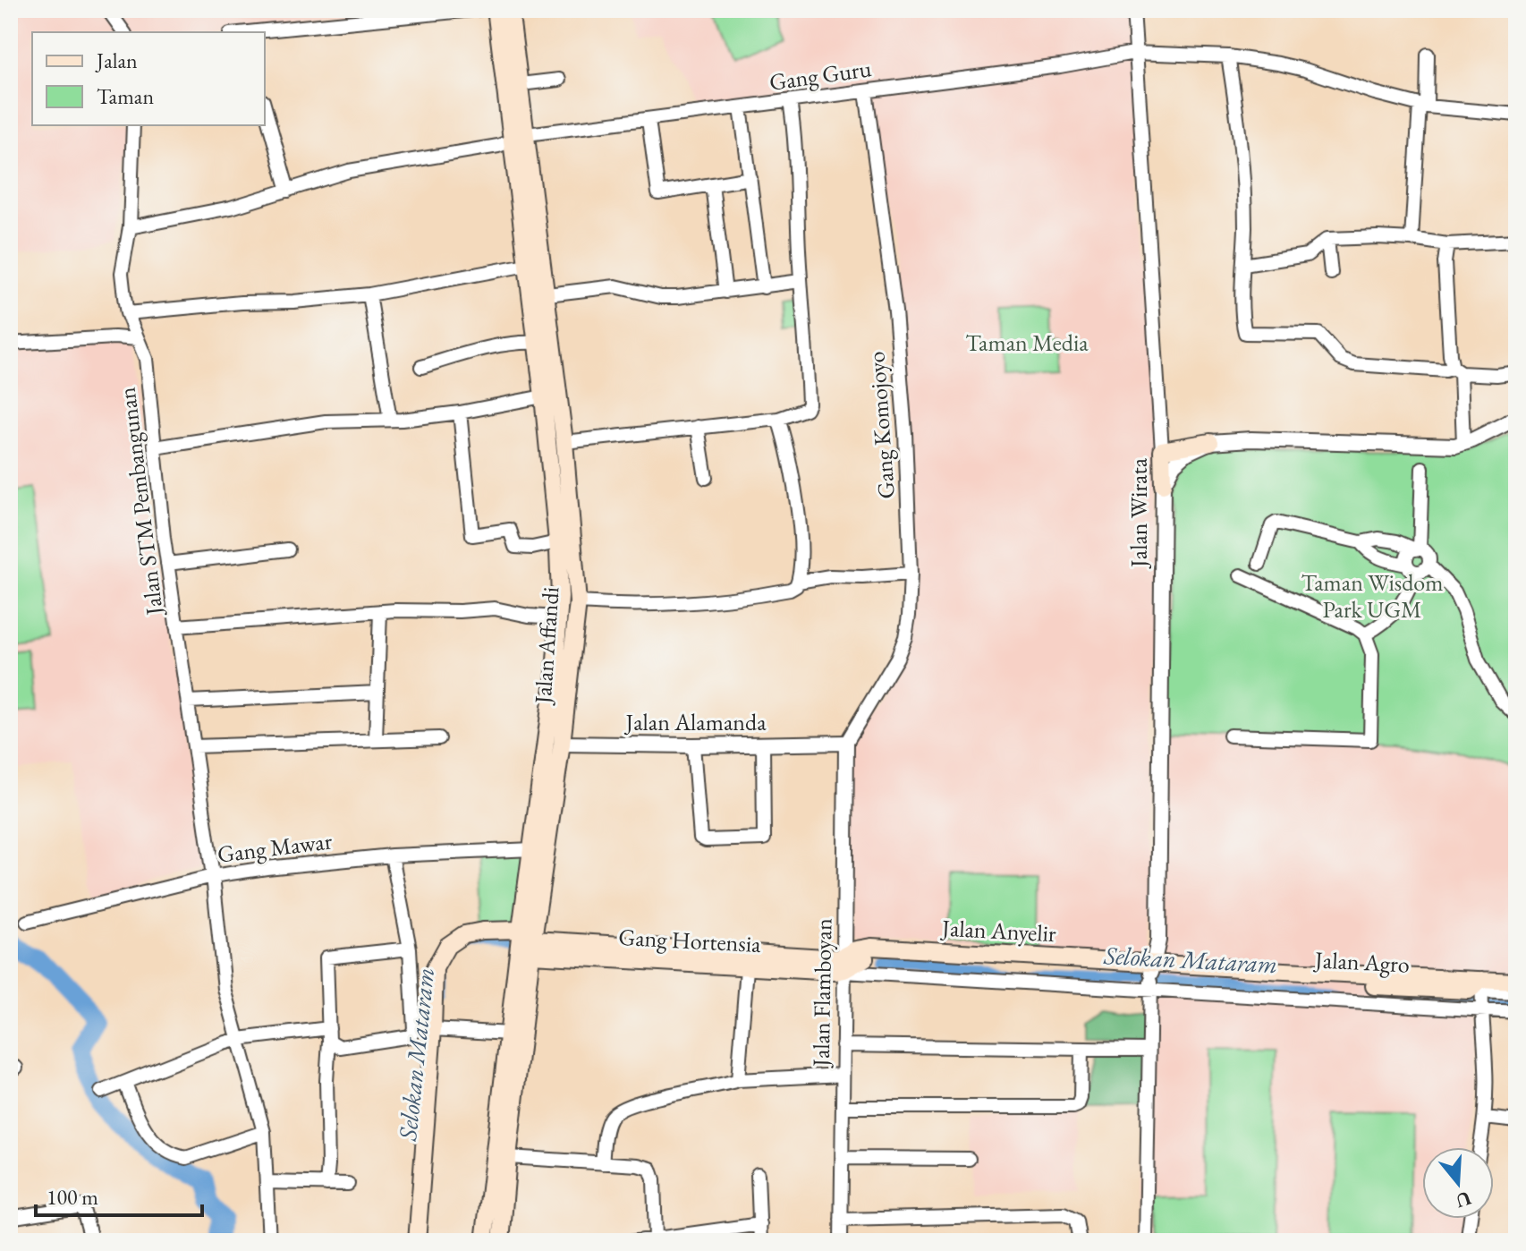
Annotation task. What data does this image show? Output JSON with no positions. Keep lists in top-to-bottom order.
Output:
{
  "streets": {
    "main road": [
      "Jalan Wirata",
      "Jalan Affandi",
      "Jalan Anyelir",
      "Gang Hortensia",
      "Jalan Agro"
    ],
    "street": [
      "Gang Guru",
      "Gang Komojoyo",
      "Jalan STM Pembangunan",
      "Jalan Alamanda",
      "Gang Mawar",
      "Jalan Flamboyan"
    ]
  },
  "crossings": [
    ["Gang Guru", "Gang Komojoyo"],
    ["Gang Guru", "Jalan STM Pembangunan"],
    ["Gang Guru", "Jalan Wirata"],
    ["Gang Guru", "Jalan Affandi"],
    ["Gang Komojoyo", "Jalan Alamanda"],
    ["Gang Komojoyo", "Jalan Flamboyan"],
    ["Jalan STM Pembangunan", "Gang Mawar"],
    ["Jalan Wirata", "Jalan Anyelir"],
    ["Jalan Wirata", "Jalan Agro"],
    ["Jalan Affandi", "Jalan Alamanda"],
    ["Jalan Affandi", "Gang Mawar"],
    ["Jalan Affandi", "Gang Hortensia"],
    ["Jalan Alamanda", "Jalan Flamboyan"],
    ["Jalan Anyelir", "Gang Hortensia"],
    ["Jalan Anyelir", "Jalan Agro"],
    ["Jalan Anyelir", "Jalan Flamboyan"],
    ["Gang Hortensia", "Jalan Flamboyan"]
  ],
  "water": ["Selokan Mataram"],
  "parks": ["Taman Media", "Taman Wisdom Park UGM"],
  "legend": ["Jalan", "Taman"],
  "scale_bar": "100 m",
  "north": "bottom"
}
